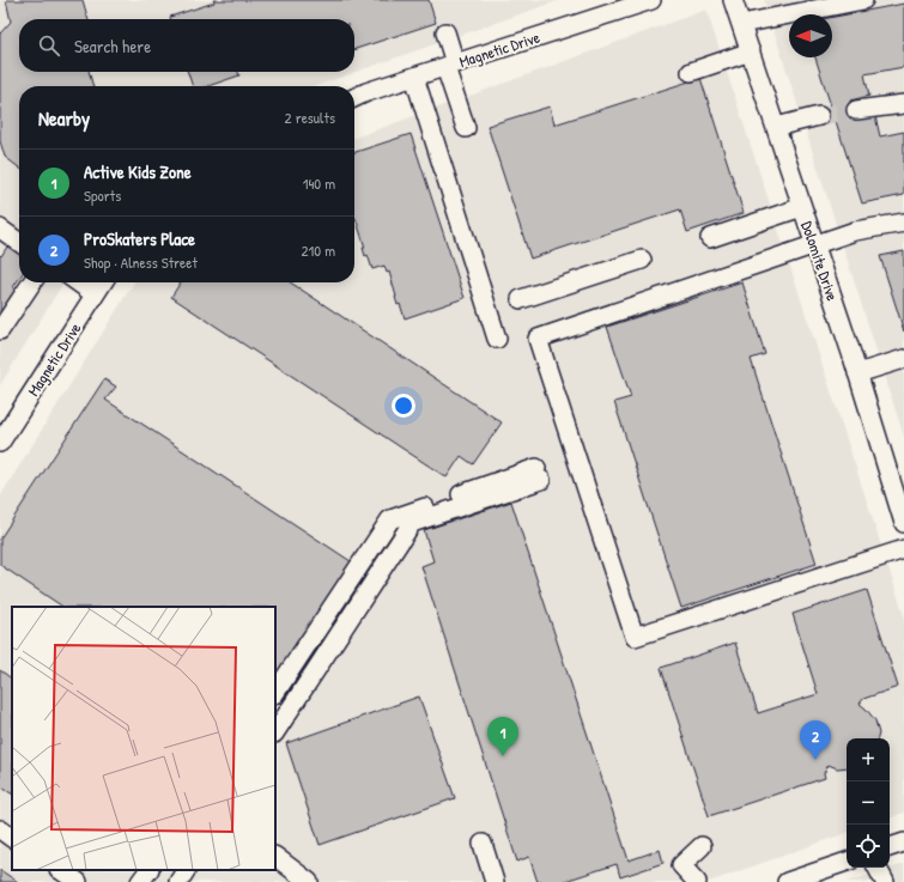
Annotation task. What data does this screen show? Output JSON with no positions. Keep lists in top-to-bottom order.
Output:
{
  "streets": {
    "street": ["Magnetic Drive", "Dolomite Drive"]
  },
  "north": "left",
  "page": {
    "search": "Search here",
    "heading": ["Nearby", "2 results"],
    "list": [
      {
        "mark": "1",
        "name": "Active Kids Zone",
        "note": "Sports",
        "value": "140 m"
      },
      {
        "mark": "2",
        "name": "ProSkaters Place",
        "note": "Shop · Alness Street",
        "value": "210 m"
      }
    ],
    "pins": ["1", "2"],
    "map_buttons": ["+", "−"]
  }
}
